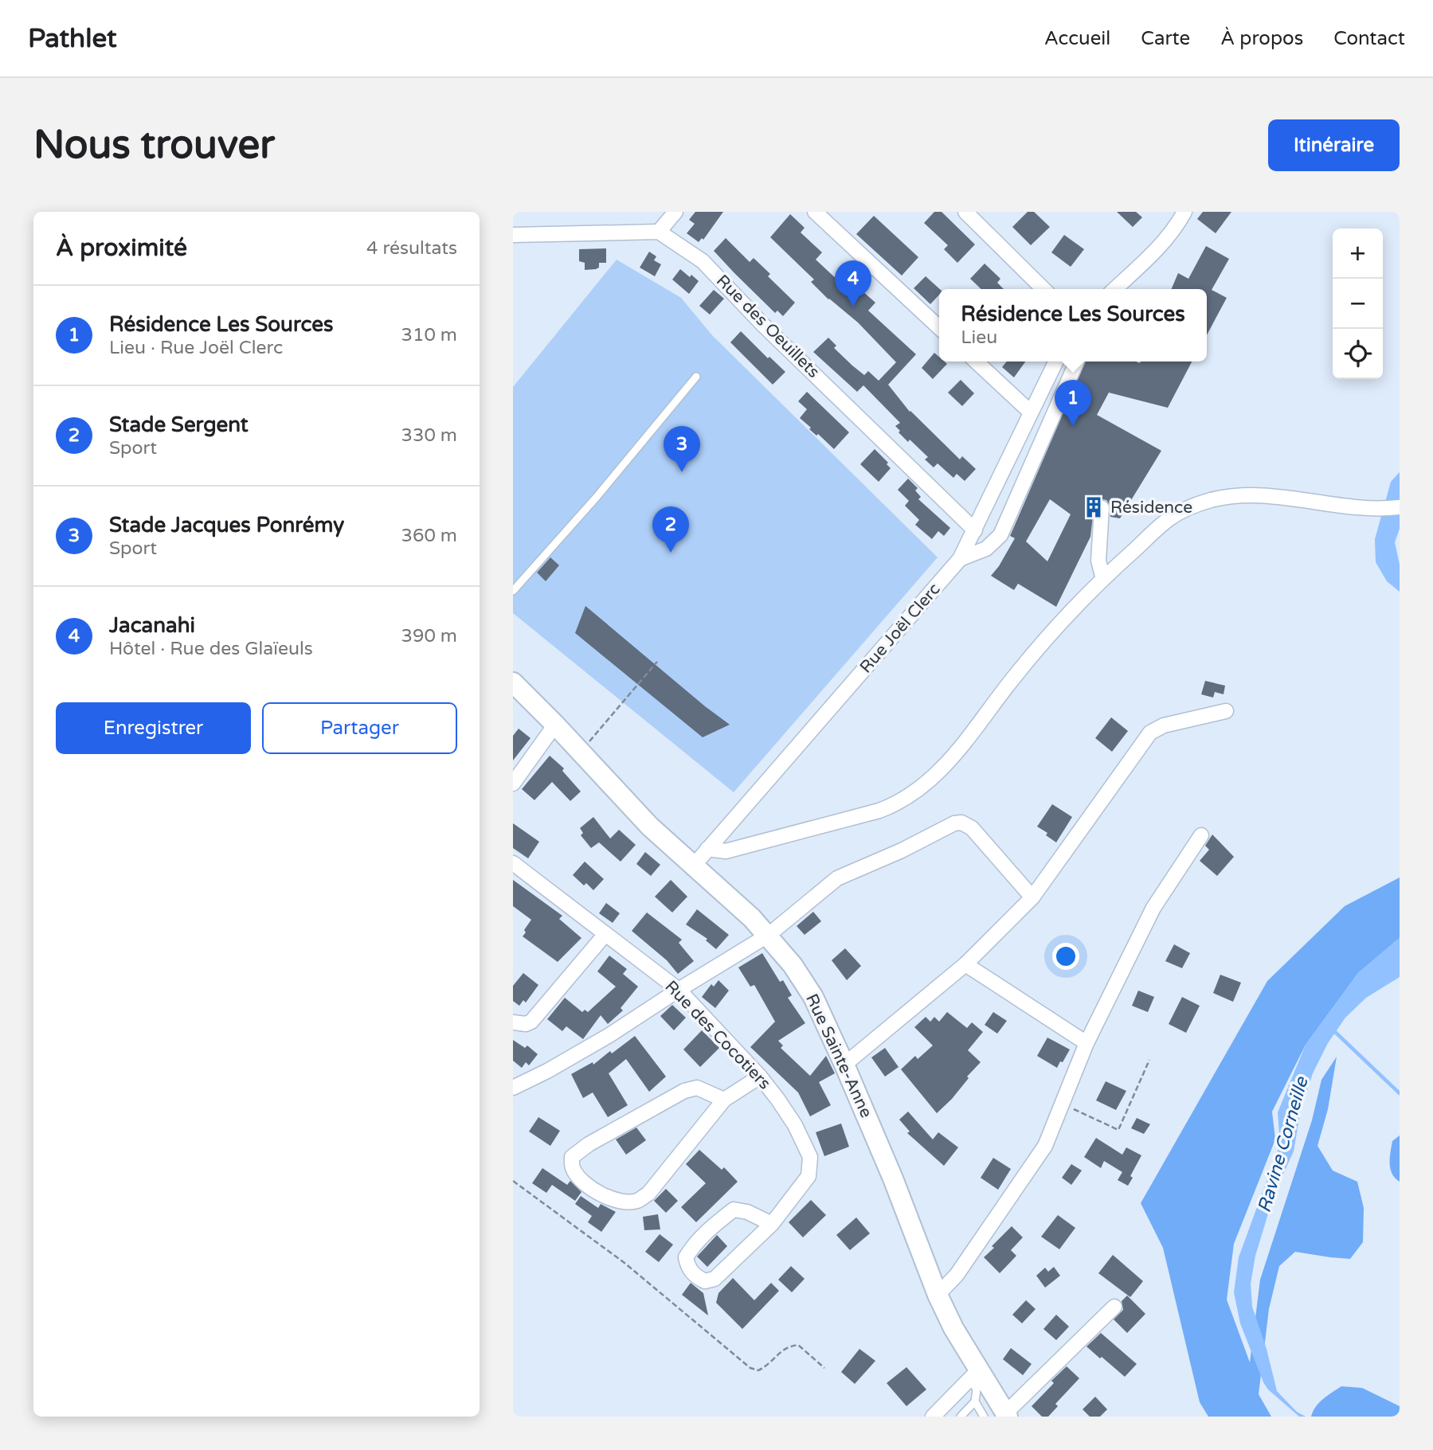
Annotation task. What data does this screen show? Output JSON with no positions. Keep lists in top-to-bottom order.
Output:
{
  "streets": {
    "main road": ["Rue Sainte-Anne"],
    "street": ["Rue des Oeuillets", "Rue Joël Clerc", "Rue des Cocotiers"]
  },
  "crossings": [
    ["Rue des Oeuillets", "Rue Joël Clerc"],
    ["Rue Joël Clerc", "Rue Sainte-Anne"]
  ],
  "water": ["Ravine Corneille"],
  "places": {
    "building": ["Résidence"]
  },
  "page": {
    "header": "Pathlet",
    "nav": [
      "Accueil",
      "Carte",
      "À propos",
      "Contact"
    ],
    "buttons": [
      "Itinéraire",
      ["Enregistrer", "Partager"]
    ],
    "title": "Nous trouver",
    "heading": ["À proximité", "4 résultats"],
    "map_buttons": ["+", "−"],
    "pins": [
      "4",
      "1",
      "3",
      "2"
    ],
    "list": [
      {
        "mark": "1",
        "name": "Résidence Les Sources",
        "note": "Lieu · Rue Joël Clerc",
        "value": "310 m"
      },
      {
        "mark": "2",
        "name": "Stade Sergent",
        "note": "Sport",
        "value": "330 m"
      },
      {
        "mark": "3",
        "name": "Stade Jacques Ponrémy",
        "note": "Sport",
        "value": "360 m"
      },
      {
        "mark": "4",
        "name": "Jacanahi",
        "note": "Hôtel · Rue des Glaïeuls",
        "value": "390 m"
      }
    ],
    "popup": ["Résidence Les Sources", "Lieu"]
  }
}
